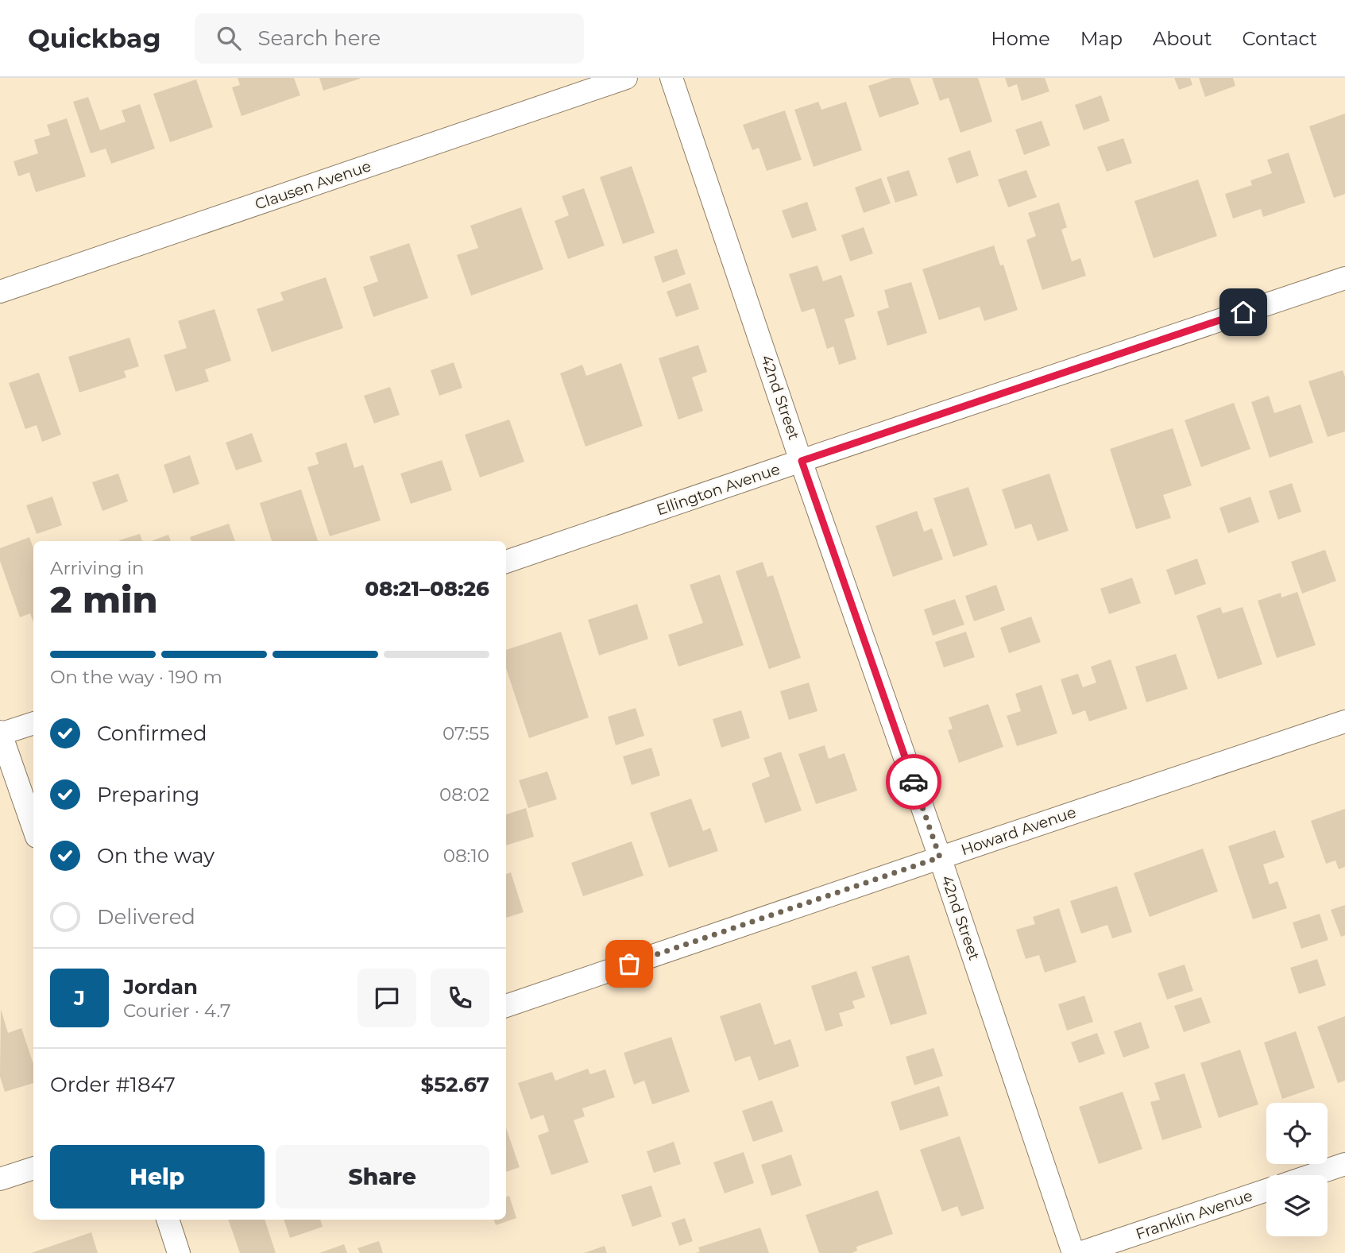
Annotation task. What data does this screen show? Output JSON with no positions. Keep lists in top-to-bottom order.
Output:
{
  "streets": {
    "street": [
      "Clausen Avenue",
      "42nd Street",
      "Ellington Avenue",
      "Howard Avenue",
      "Franklin Avenue"
    ]
  },
  "crossings": [
    ["42nd Street", "Ellington Avenue"],
    ["42nd Street", "Howard Avenue"]
  ],
  "page": {
    "header": "Quickbag",
    "search": "Search here",
    "nav": [
      "Home",
      "Map",
      "About",
      "Contact"
    ],
    "heading": ["2 min", "Arriving in", "08:21–08:26"],
    "panel": [
      "Jordan",
      "Courier · 4.7",
      "Order #1847",
      "$52.67"
    ],
    "bar": "On the way · 190 m",
    "list": [
      ["Confirmed", "07:55"],
      ["Preparing", "08:02"],
      ["On the way", "08:10"],
      "Delivered"
    ],
    "round": "J",
    "buttons": ["Help", "Share"]
  }
}
